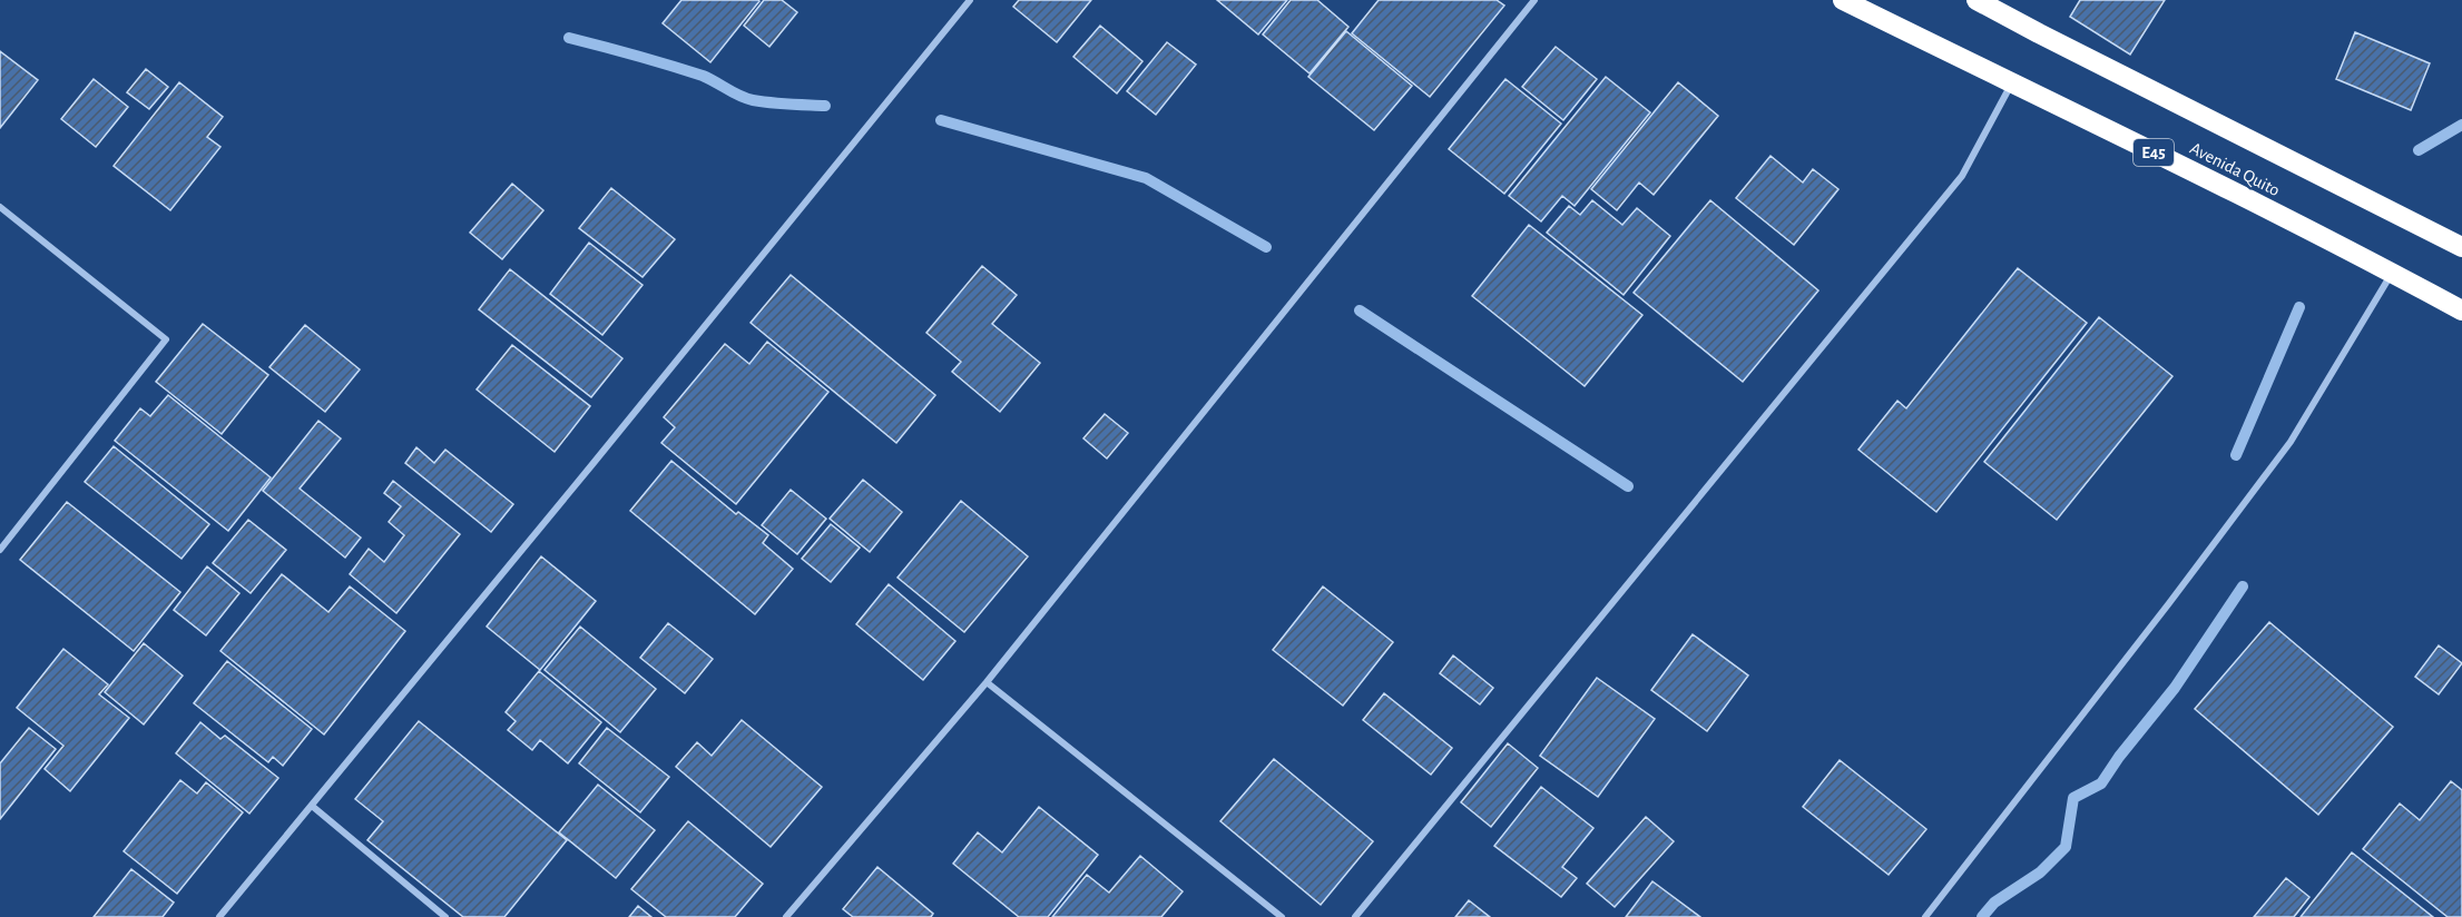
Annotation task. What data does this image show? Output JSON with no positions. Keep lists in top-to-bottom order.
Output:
{
  "streets": {
    "highway": ["E45", "Avenida Quito"]
  }
}
